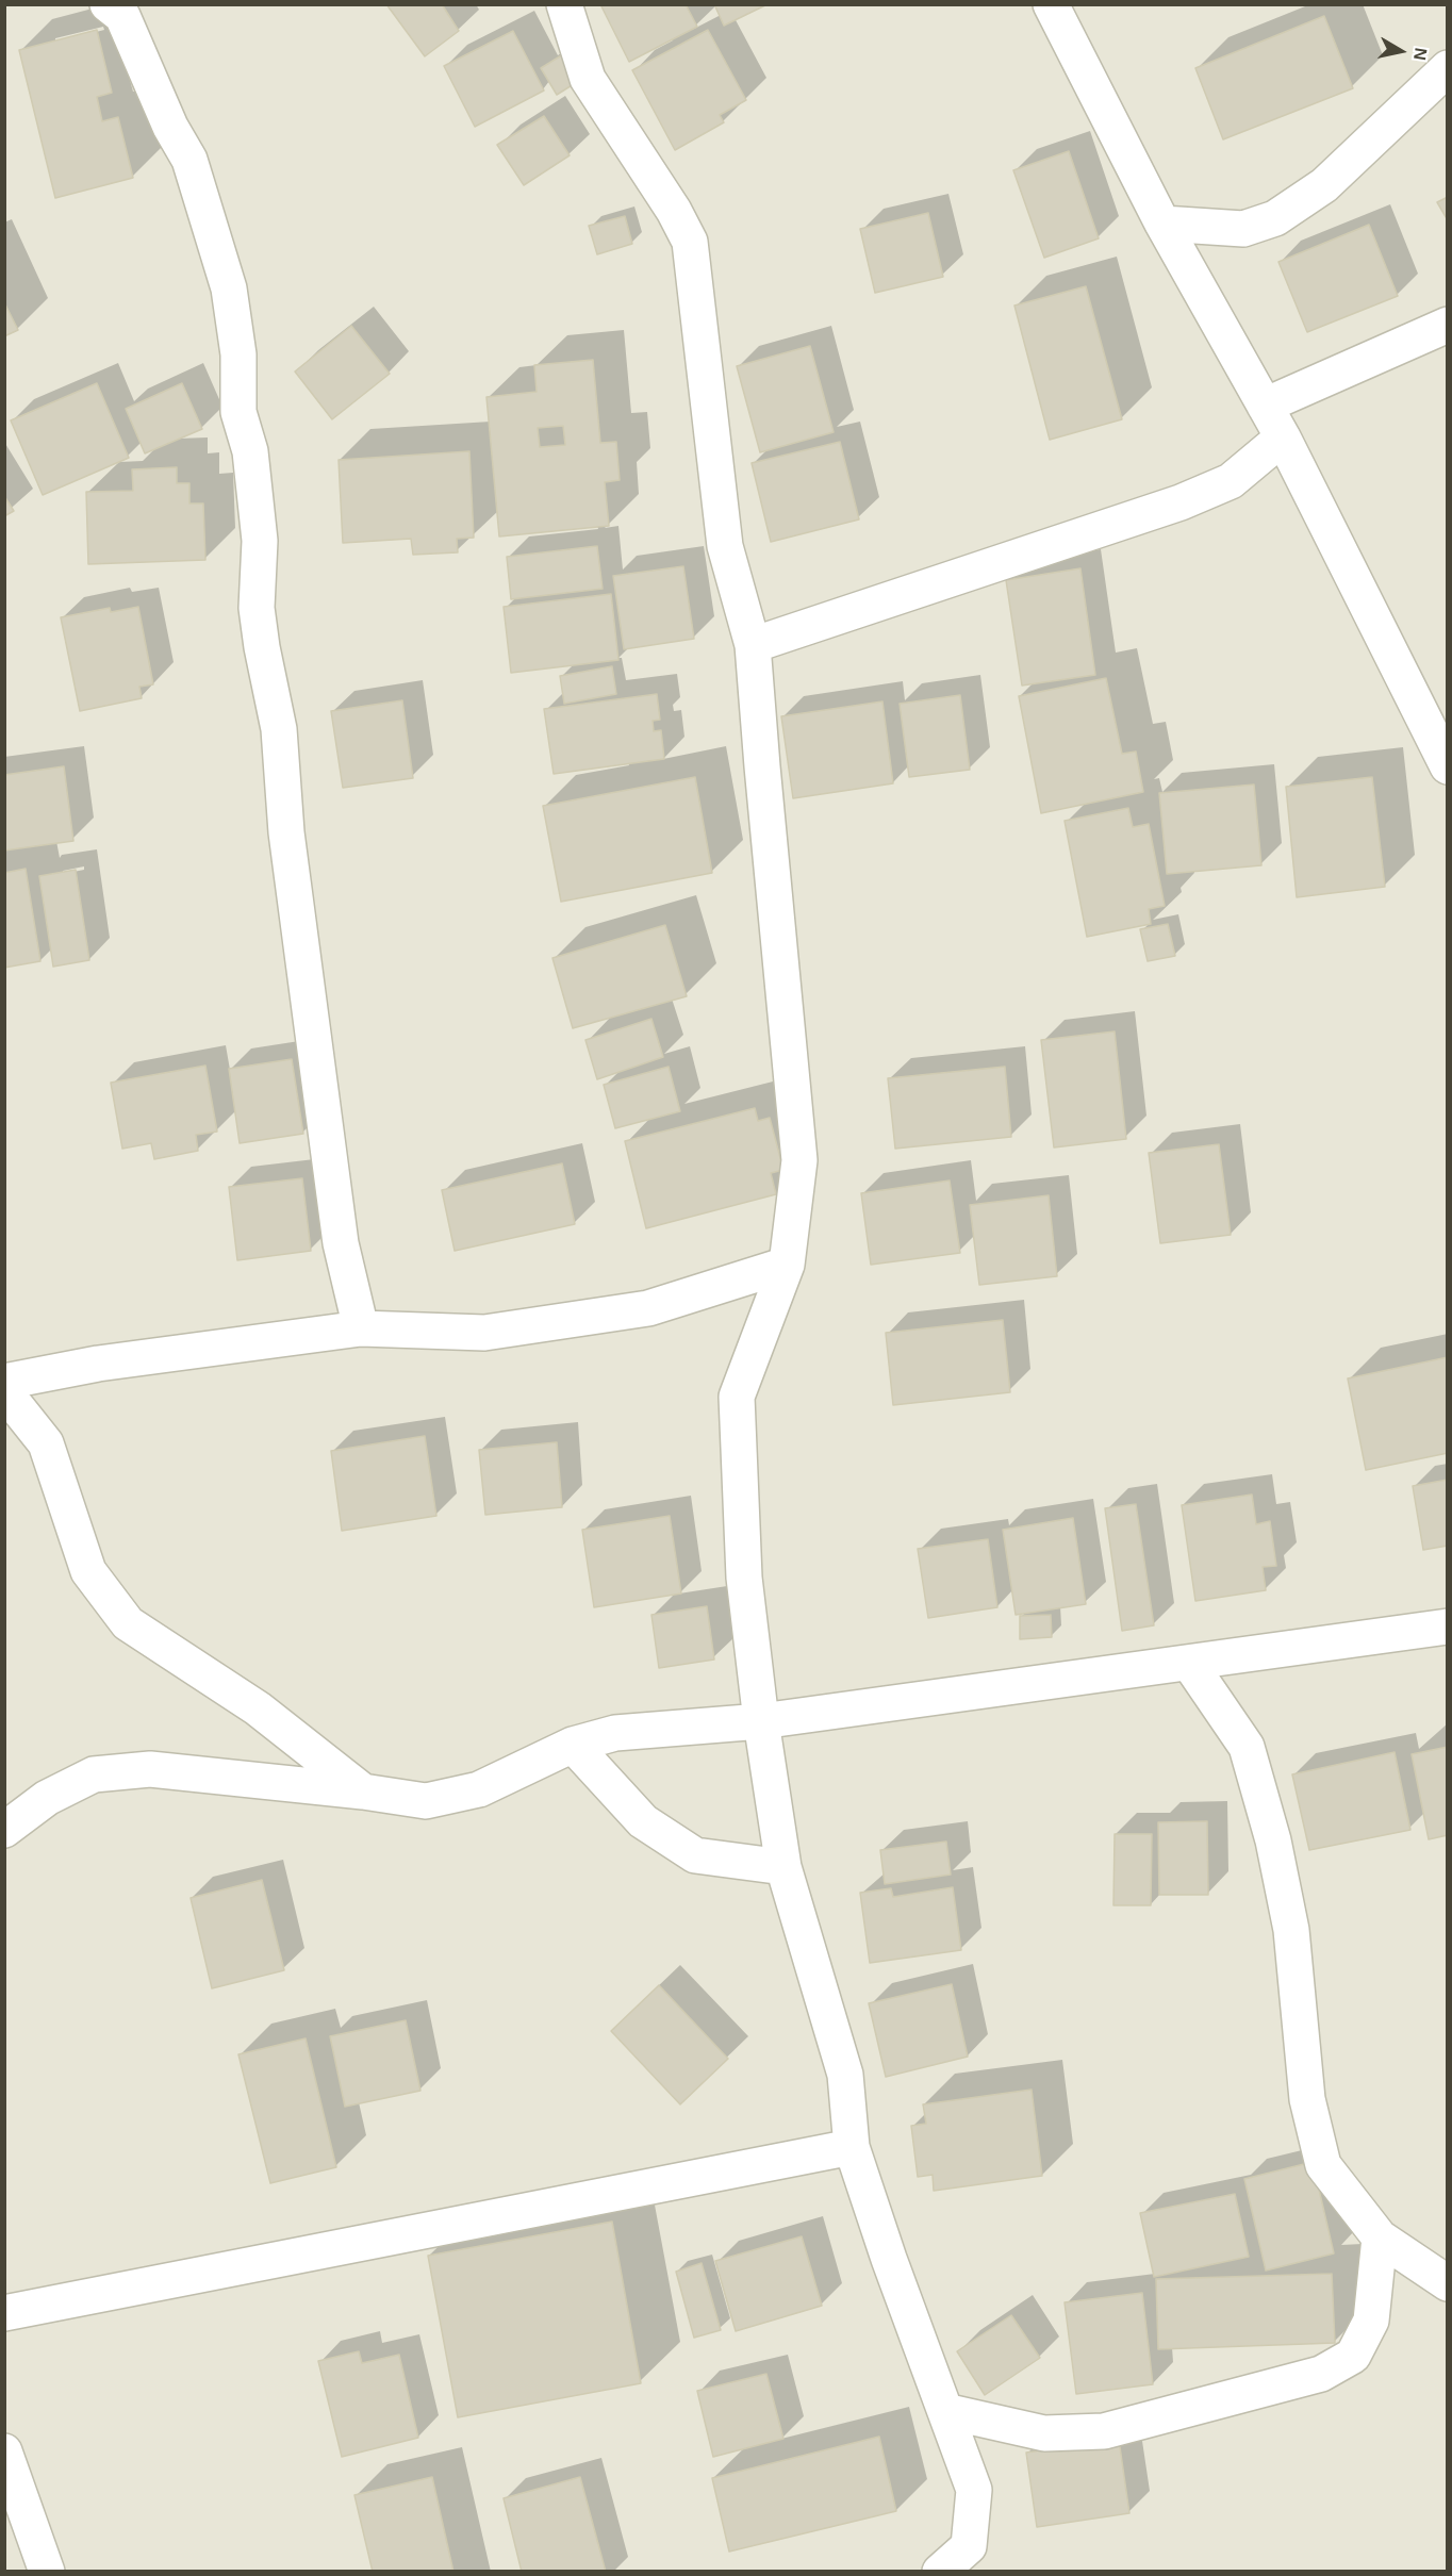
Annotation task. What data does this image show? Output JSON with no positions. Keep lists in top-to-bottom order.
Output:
{
  "north": "right"
}
